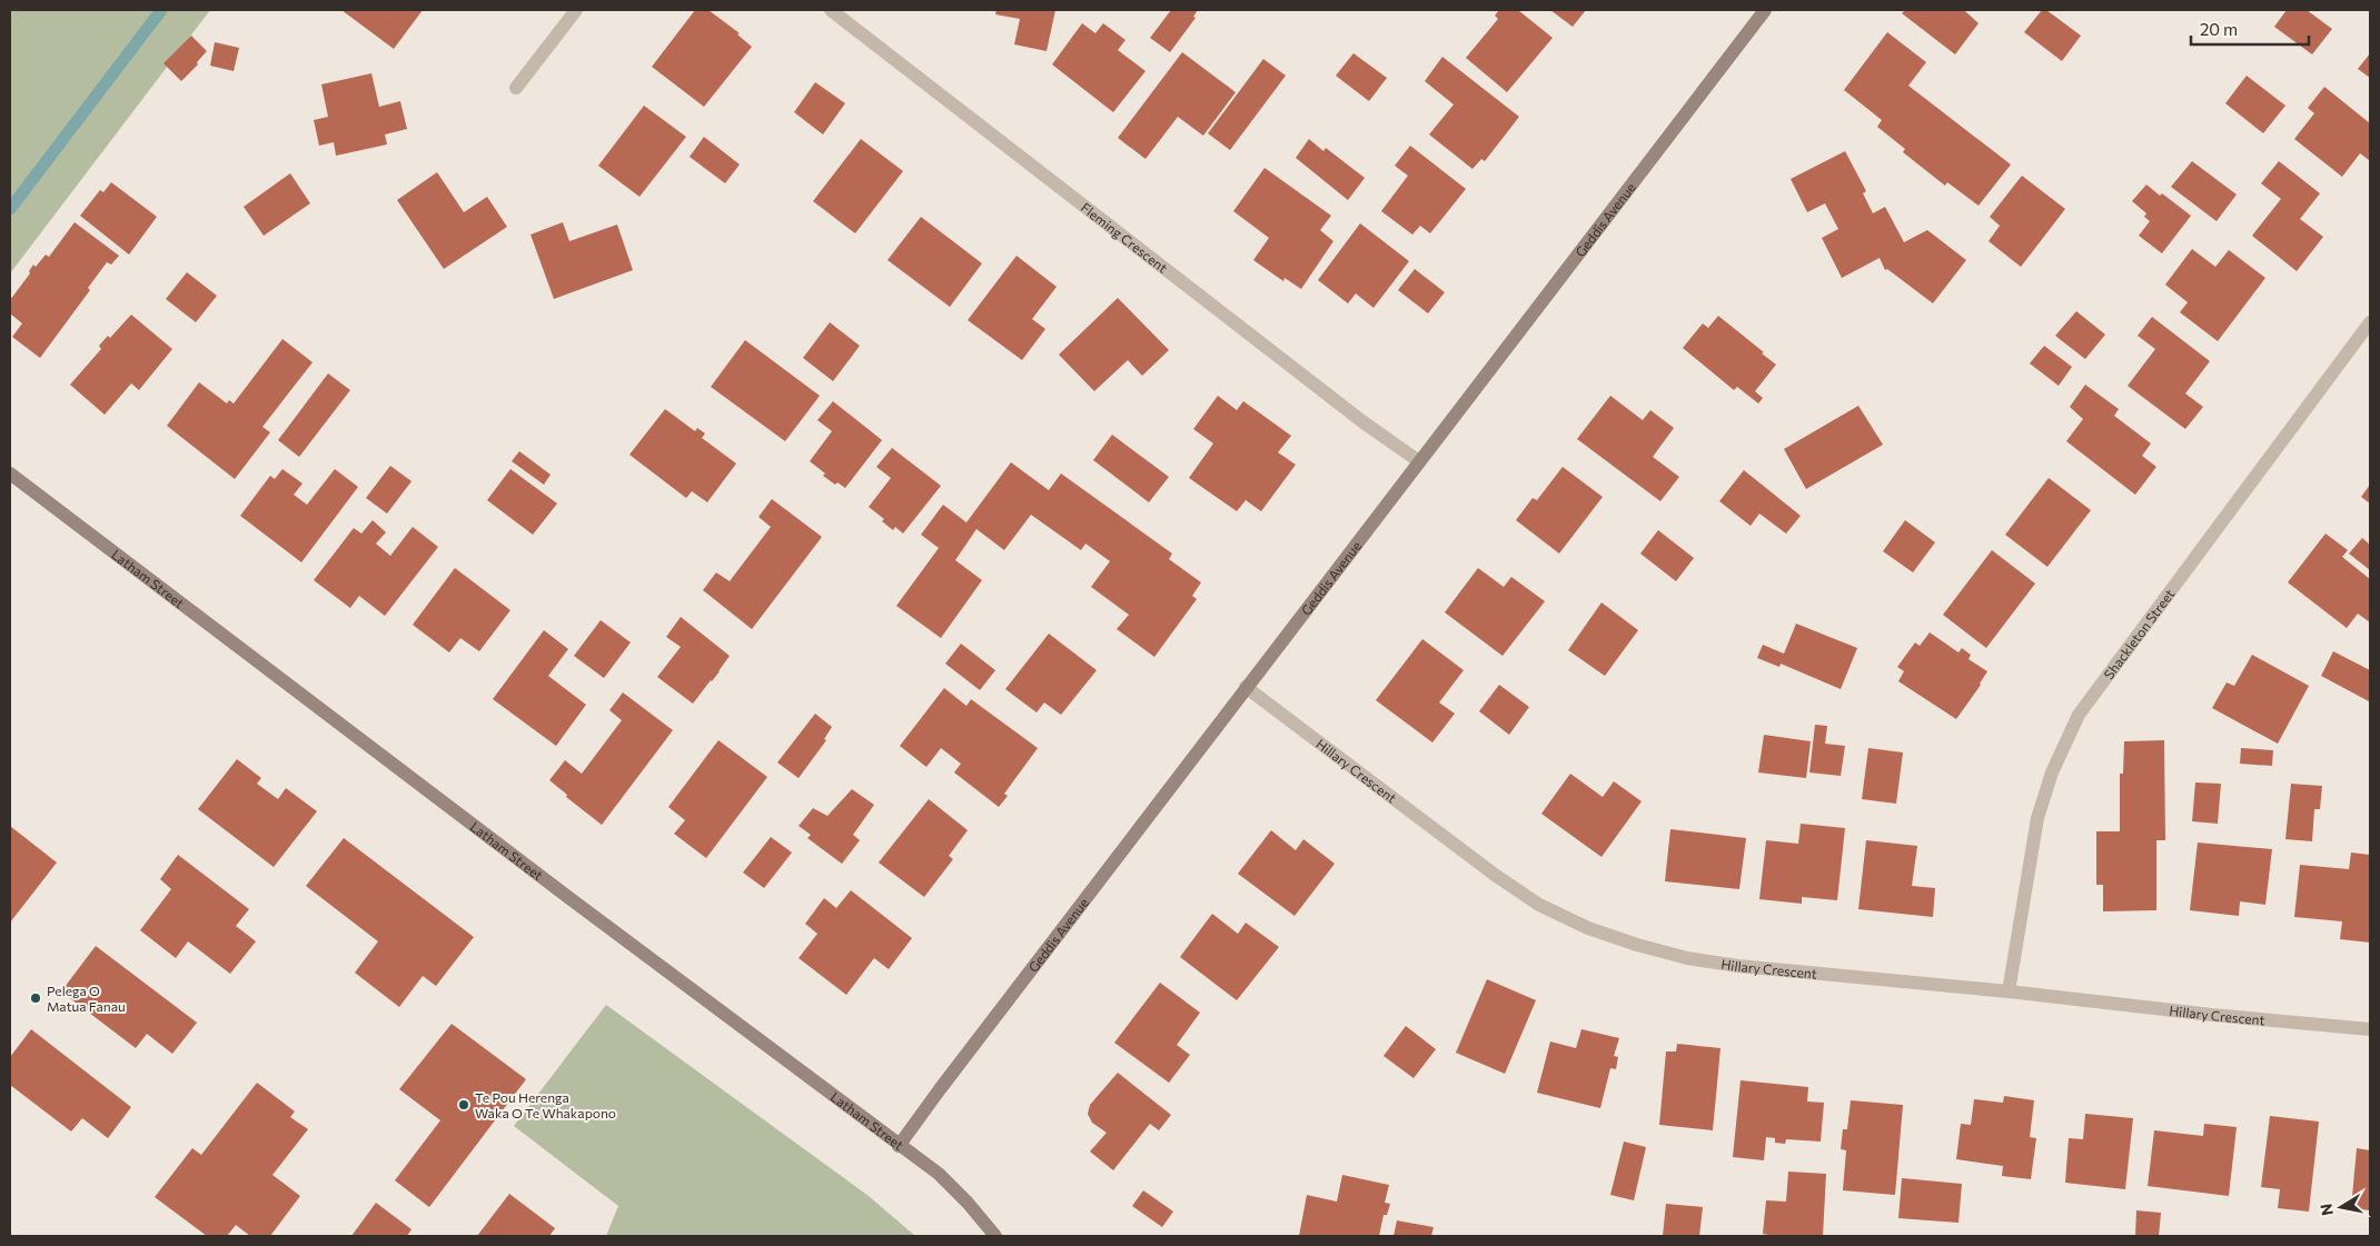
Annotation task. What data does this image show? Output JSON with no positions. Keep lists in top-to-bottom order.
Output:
{
  "streets": {
    "street": [
      "Geddis Avenue",
      "Fleming Crescent",
      "Latham Street",
      "Shackleton Street",
      "Hillary Crescent"
    ]
  },
  "crossings": [
    ["Geddis Avenue", "Fleming Crescent"],
    ["Geddis Avenue", "Latham Street"],
    ["Geddis Avenue", "Hillary Crescent"],
    ["Shackleton Street", "Hillary Crescent"]
  ],
  "places": ["Pelega O Matua Fanau", "Te Pou Herenga Waka O Te Whakapono"],
  "scale_bar": "20 m",
  "north": "left"
}
